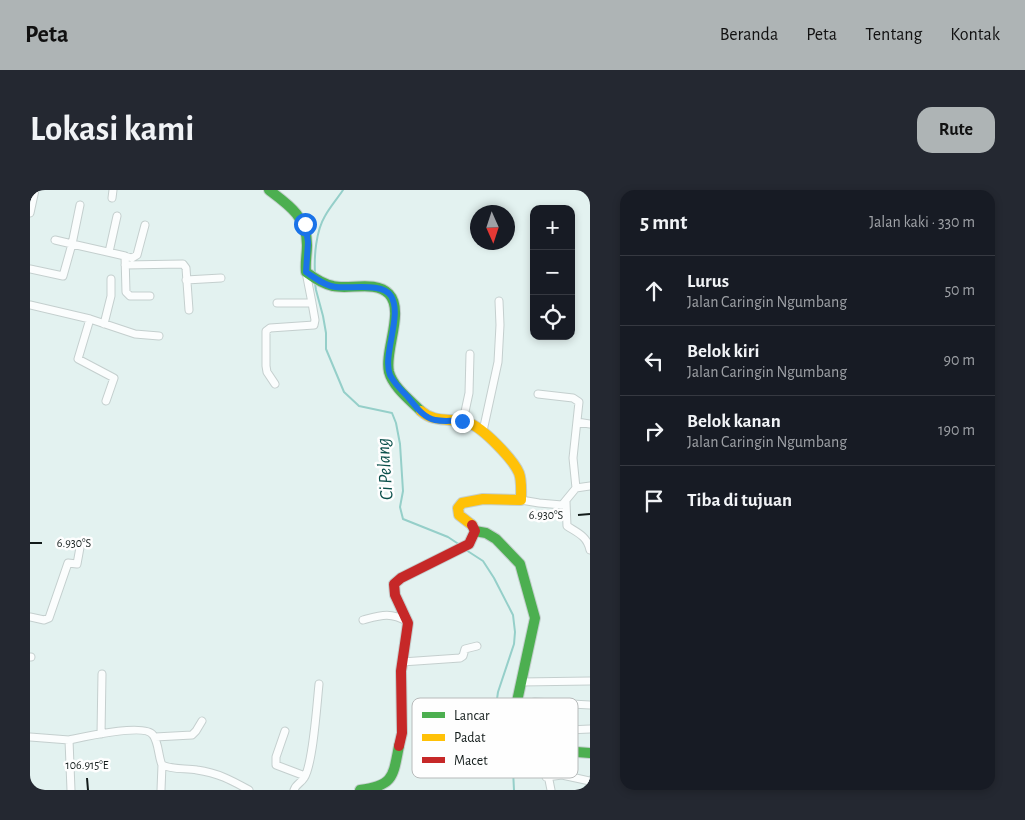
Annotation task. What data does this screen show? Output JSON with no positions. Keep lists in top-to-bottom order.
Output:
{
  "water": ["Ci Pelang"],
  "legend": ["Lancar", "Padat", "Macet"],
  "north": "bottom",
  "page": {
    "header": "Peta",
    "nav": [
      "Beranda",
      "Peta",
      "Tentang",
      "Kontak"
    ],
    "buttons": "Rute",
    "title": "Lokasi kami",
    "heading": ["5 mnt", "Jalan kaki · 330 m"],
    "map_buttons": ["+", "−"],
    "list": [
      ["Lurus", "Jalan Caringin Ngumbang", "50 m"],
      ["Belok kiri", "Jalan Caringin Ngumbang", "90 m"],
      ["Belok kanan", "Jalan Caringin Ngumbang", "190 m"],
      "Tiba di tujuan"
    ]
  },
  "coordinates": ["6.930°S", "106.915°E"]
}
